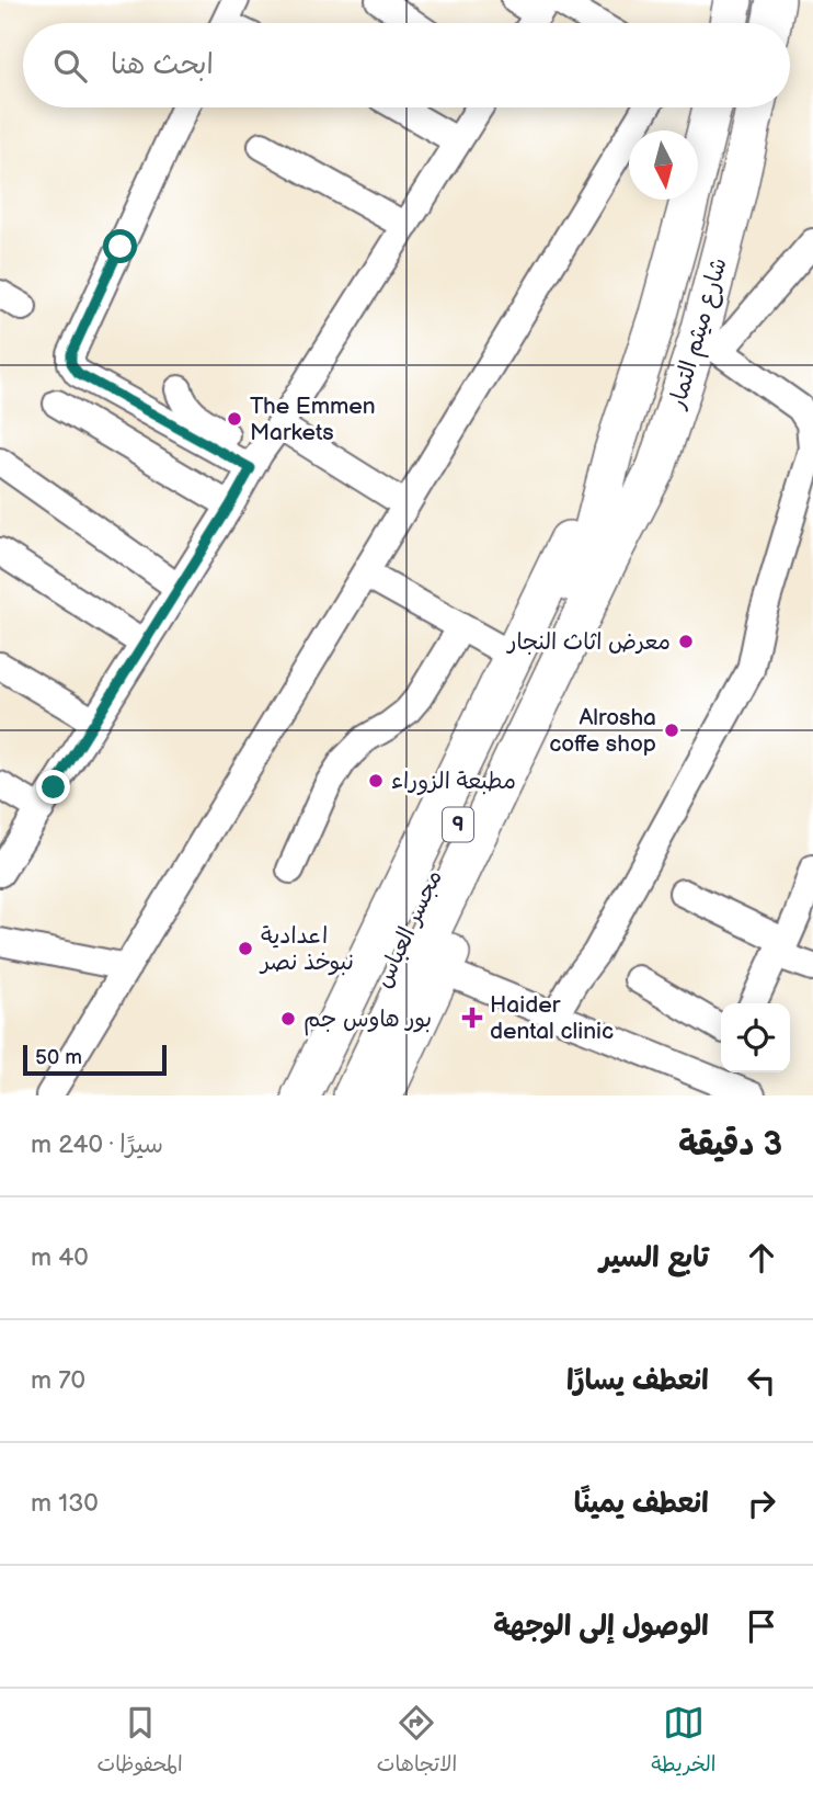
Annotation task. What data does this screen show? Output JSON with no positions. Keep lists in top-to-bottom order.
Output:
{
  "streets": {
    "highway": ["شارع ميثم التمار", "9", "مجسر العباس"]
  },
  "crossings": [
    ["شارع ميثم التمار", "مجسر العباس"]
  ],
  "places": {
    "other": [
      "The Emmen Markets",
      "معرض اثاث النجار",
      "Alrosha coffe shop",
      "مطبعة الزوراء",
      "اعدادية نبوخذ نصر",
      "بور هاوس جم"
    ],
    "health": ["Haider dental clinic"]
  },
  "scale_bar": "50 m",
  "north": "bottom",
  "page": {
    "search": "ابحث هنا",
    "scale": "50 m",
    "heading": ["3 دقيقة", "سيرًا · 240 m"],
    "list": [
      ["تابع السير", "40 m"],
      ["انعطف يسارًا", "70 m"],
      ["انعطف يمينًا", "130 m"],
      "الوصول إلى الوجهة"
    ],
    "nav": ["الخريطة", "الاتجاهات", "المحفوظات"]
  }
}
